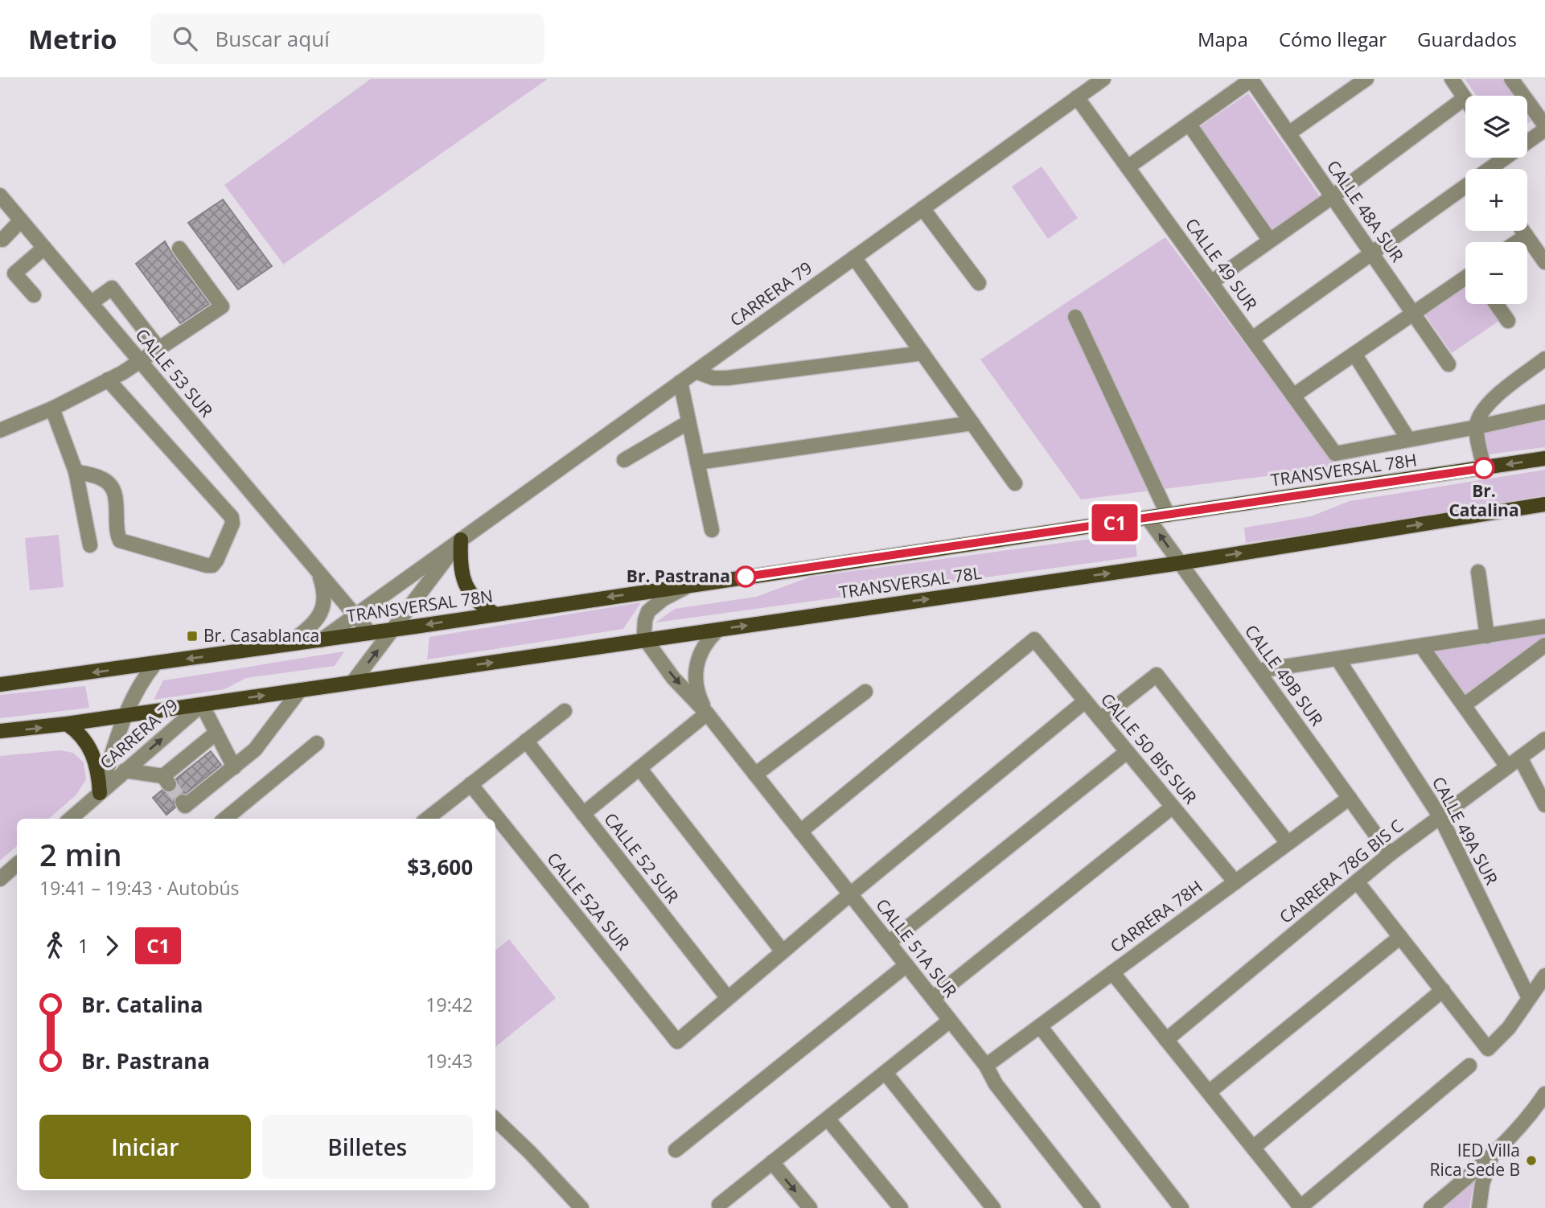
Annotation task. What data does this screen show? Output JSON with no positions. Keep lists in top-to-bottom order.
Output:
{
  "streets": {
    "main road": ["TRANSVERSAL 78H", "TRANSVERSAL 78L", "TRANSVERSAL 78N"],
    "street": [
      "CALLE 48A SUR",
      "CALLE 49 SUR",
      "CARRERA 79",
      "CALLE 53 SUR",
      "CALLE 49B SUR",
      "CALLE 50 BIS SUR",
      "CALLE 49A SUR",
      "CALLE 52 SUR",
      "CARRERA 78G BIS C",
      "CALLE 52A SUR",
      "CARRERA 78H",
      "CALLE 51A SUR"
    ]
  },
  "crossings": [
    ["CALLE 49 SUR", "CARRERA 79"],
    ["CARRERA 79", "CALLE 53 SUR"],
    ["CARRERA 79", "TRANSVERSAL 78N"],
    ["CALLE 53 SUR", "TRANSVERSAL 78N"],
    ["TRANSVERSAL 78H", "TRANSVERSAL 78L"],
    ["TRANSVERSAL 78H", "CALLE 49B SUR"],
    ["TRANSVERSAL 78L", "TRANSVERSAL 78N"],
    ["TRANSVERSAL 78L", "CALLE 49B SUR"],
    ["TRANSVERSAL 78L", "CALLE 51A SUR"],
    ["CALLE 49B SUR", "CARRERA 78G BIS C"],
    ["CALLE 49B SUR", "CARRERA 78H"],
    ["CALLE 50 BIS SUR", "CARRERA 78H"],
    ["CALLE 50 BIS SUR", "CALLE 51A SUR"],
    ["CALLE 49A SUR", "CARRERA 78G BIS C"],
    ["CALLE 52 SUR", "CALLE 52A SUR"],
    ["CARRERA 78H", "CALLE 51A SUR"]
  ],
  "places": {
    "other": ["Br. Catalina", "Br. Pastrana", "IED Villa Rica Sede B"],
    "transit": ["Br. Casablanca"]
  },
  "lines": ["bus line C1"],
  "page": {
    "header": "Metrio",
    "search": "Buscar aquí",
    "nav": ["Mapa", "Cómo llegar", "Guardados"],
    "on_map": "C1",
    "map_buttons": ["+", "−"],
    "heading": ["2 min", "19:41 – 19:43 · Autobús", "$3,600"],
    "legs": ["1", "C1"],
    "list": [
      {
        "name": "Br. Catalina",
        "value": "19:42"
      },
      {
        "name": "Br. Pastrana",
        "value": "19:43"
      }
    ],
    "buttons": ["Iniciar", "Billetes"]
  }
}
